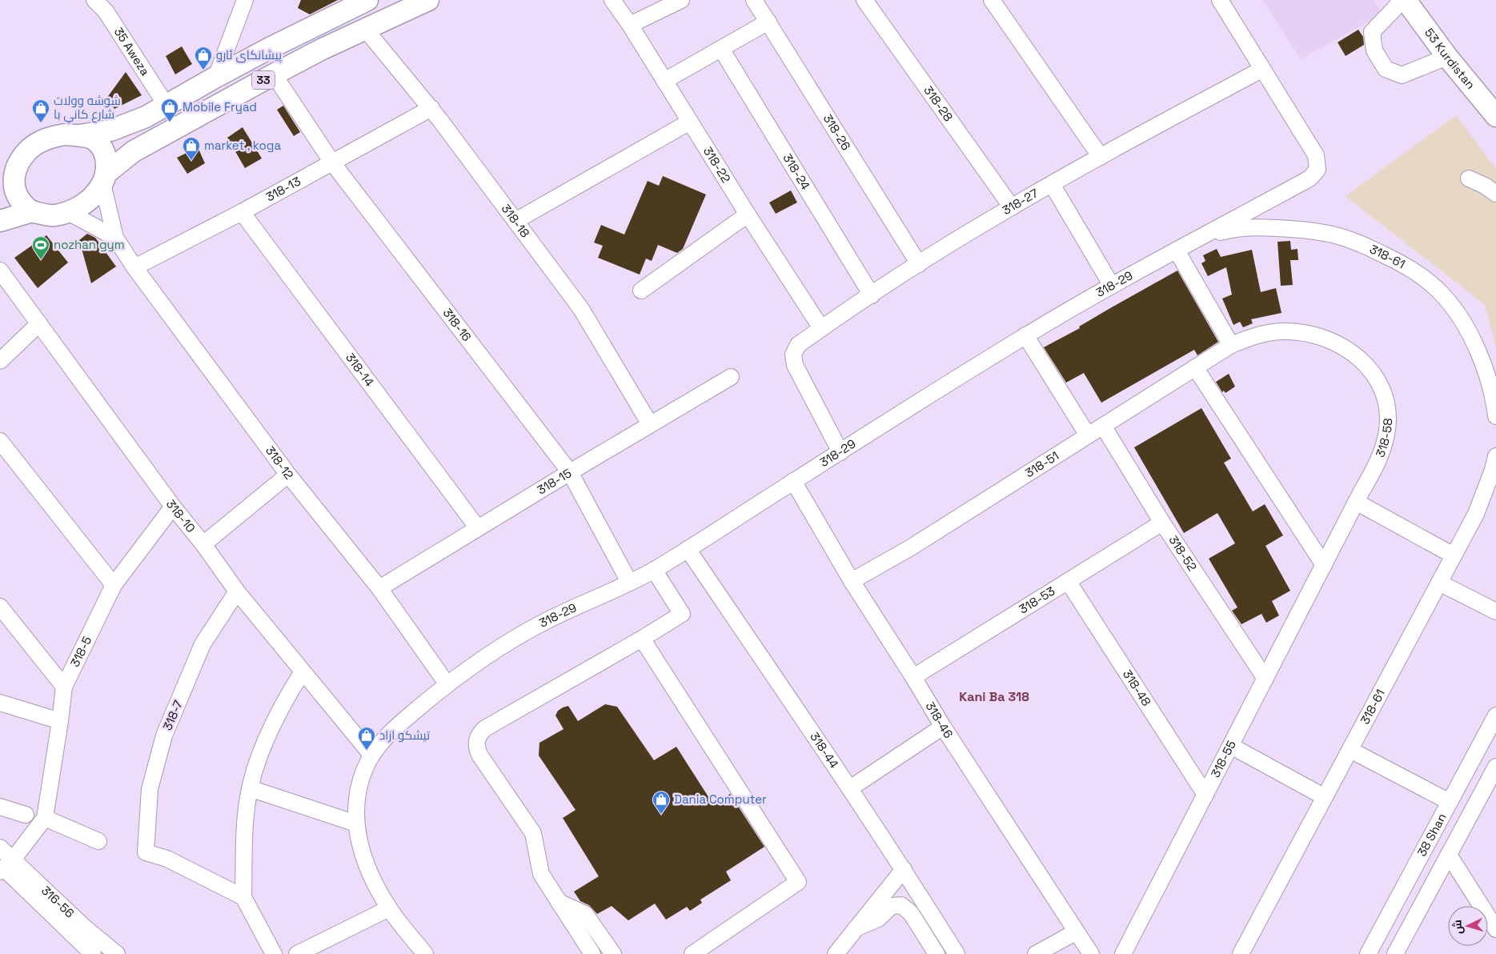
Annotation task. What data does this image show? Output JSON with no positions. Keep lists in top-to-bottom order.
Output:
{
  "streets": {
    "main road": ["53 Kurdistan", "33"],
    "street": [
      "35 Aweza",
      "318-28",
      "318-26",
      "318-22",
      "318-24",
      "318-13",
      "318-27",
      "318-18",
      "318-61",
      "318-29",
      "318-16",
      "318-14",
      "318-58",
      "318-12",
      "318-51",
      "318-15",
      "318-10",
      "318-52",
      "318-53",
      "318-5",
      "318-48",
      "318-7",
      "318-46",
      "318-44",
      "318-55",
      "38 Shan",
      "316-56"
    ]
  },
  "crossings": [
    ["35 Aweza", "33"],
    ["33", "318-18"],
    ["33", "318-16"],
    ["33", "318-12"],
    ["318-28", "318-27"],
    ["318-26", "318-27"],
    ["318-22", "318-27"],
    ["318-24", "318-27"],
    ["318-13", "318-18"],
    ["318-13", "318-16"],
    ["318-13", "318-14"],
    ["318-13", "318-12"],
    ["318-27", "318-29"],
    ["318-18", "318-15"],
    ["318-61", "318-29"],
    ["318-29", "318-16"],
    ["318-29", "318-12"],
    ["318-29", "318-10"],
    ["318-29", "318-46"],
    ["318-29", "318-44"],
    ["318-16", "318-15"],
    ["318-14", "318-15"],
    ["318-58", "318-51"],
    ["318-58", "318-55"],
    ["318-12", "318-15"],
    ["318-51", "318-52"],
    ["318-51", "318-46"],
    ["318-10", "318-5"],
    ["318-10", "318-7"],
    ["318-52", "318-53"],
    ["318-52", "318-55"],
    ["318-53", "318-48"],
    ["318-53", "318-46"],
    ["318-48", "318-55"]
  ],
  "districts": ["Kani Ba 318"],
  "places": {
    "shop": [
      "پیشانکای ئارو",
      "Mobile Fryad",
      "شوشه وولات شارع كاني با",
      "market , koga",
      "تيشكو ازاد",
      "Dania Computer"
    ],
    "sports": ["nozhan gym"]
  },
  "north": "left"
}
